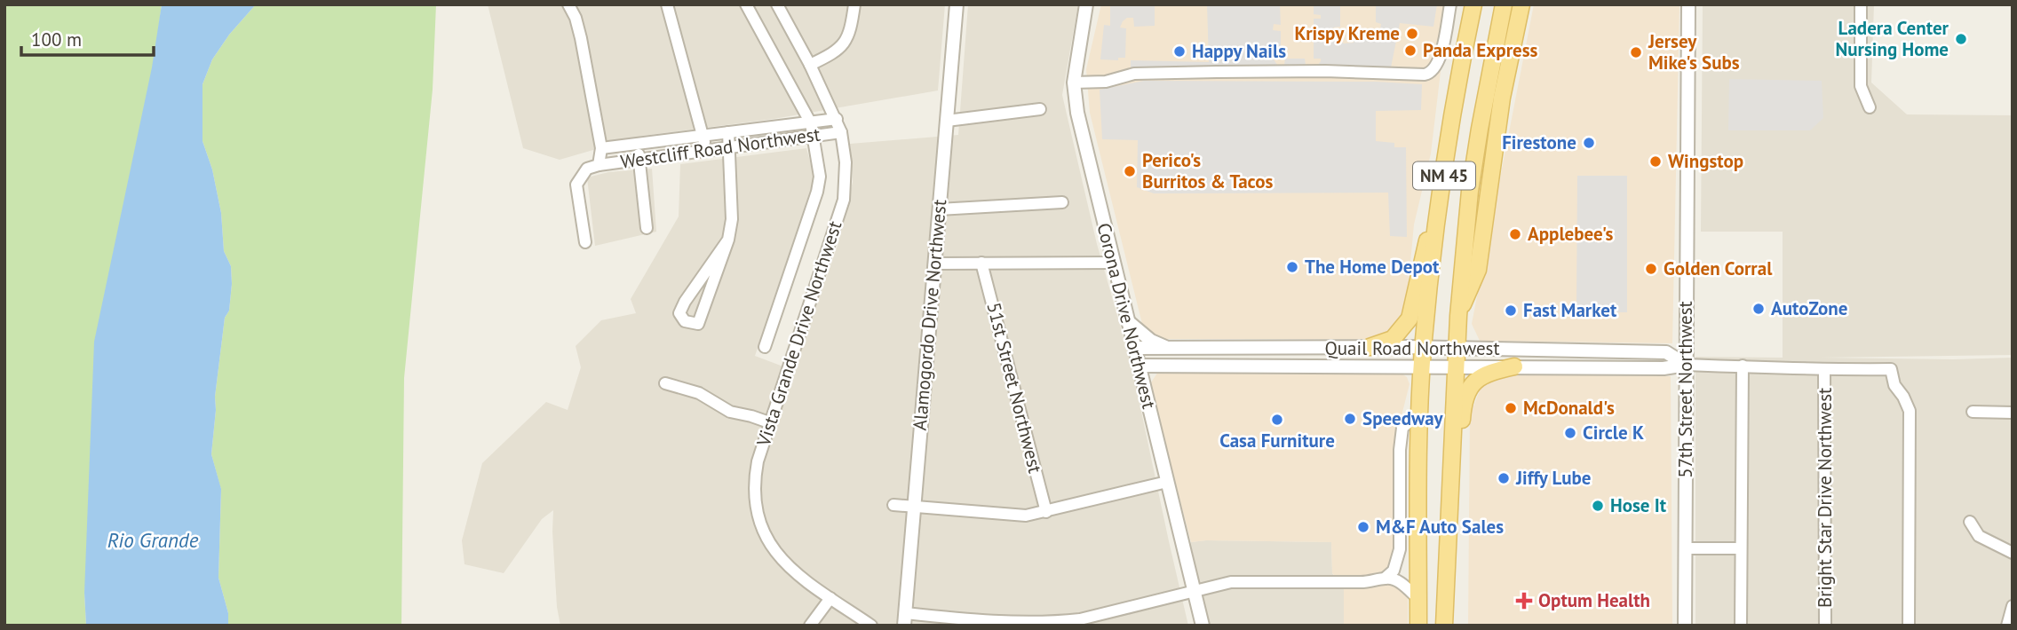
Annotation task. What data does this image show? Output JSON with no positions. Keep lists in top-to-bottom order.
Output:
{
  "streets": {
    "main road": ["NM 45"],
    "street": [
      "Westcliff Road Northwest",
      "Alamogordo Drive Northwest",
      "Corona Drive Northwest",
      "Vista Grande Drive Northwest",
      "Quail Road Northwest",
      "51st Street Northwest",
      "57th Street Northwest",
      "Bright Star Drive Northwest"
    ]
  },
  "crossings": [
    ["Westcliff Road Northwest", "Vista Grande Drive Northwest"],
    ["NM 45", "Quail Road Northwest"],
    ["Corona Drive Northwest", "Quail Road Northwest"],
    ["Quail Road Northwest", "57th Street Northwest"],
    ["Quail Road Northwest", "Bright Star Drive Northwest"]
  ],
  "water": ["Rio Grande"],
  "places": {
    "other": [
      "Krispy Kreme",
      "Ladera Center Nursing Home",
      "Panda Express",
      "Happy Nails",
      "Jersey Mike's Subs",
      "Firestone",
      "Wingstop",
      "Perico's Burritos & Tacos",
      "Applebee's",
      "The Home Depot",
      "Golden Corral",
      "AutoZone",
      "Fast Market",
      "McDonald's",
      "Speedway",
      "Casa Furniture",
      "Circle K",
      "Jiffy Lube",
      "Hose It",
      "M&F Auto Sales"
    ],
    "health": ["Optum Health"]
  },
  "scale_bar": "100 m"
}
